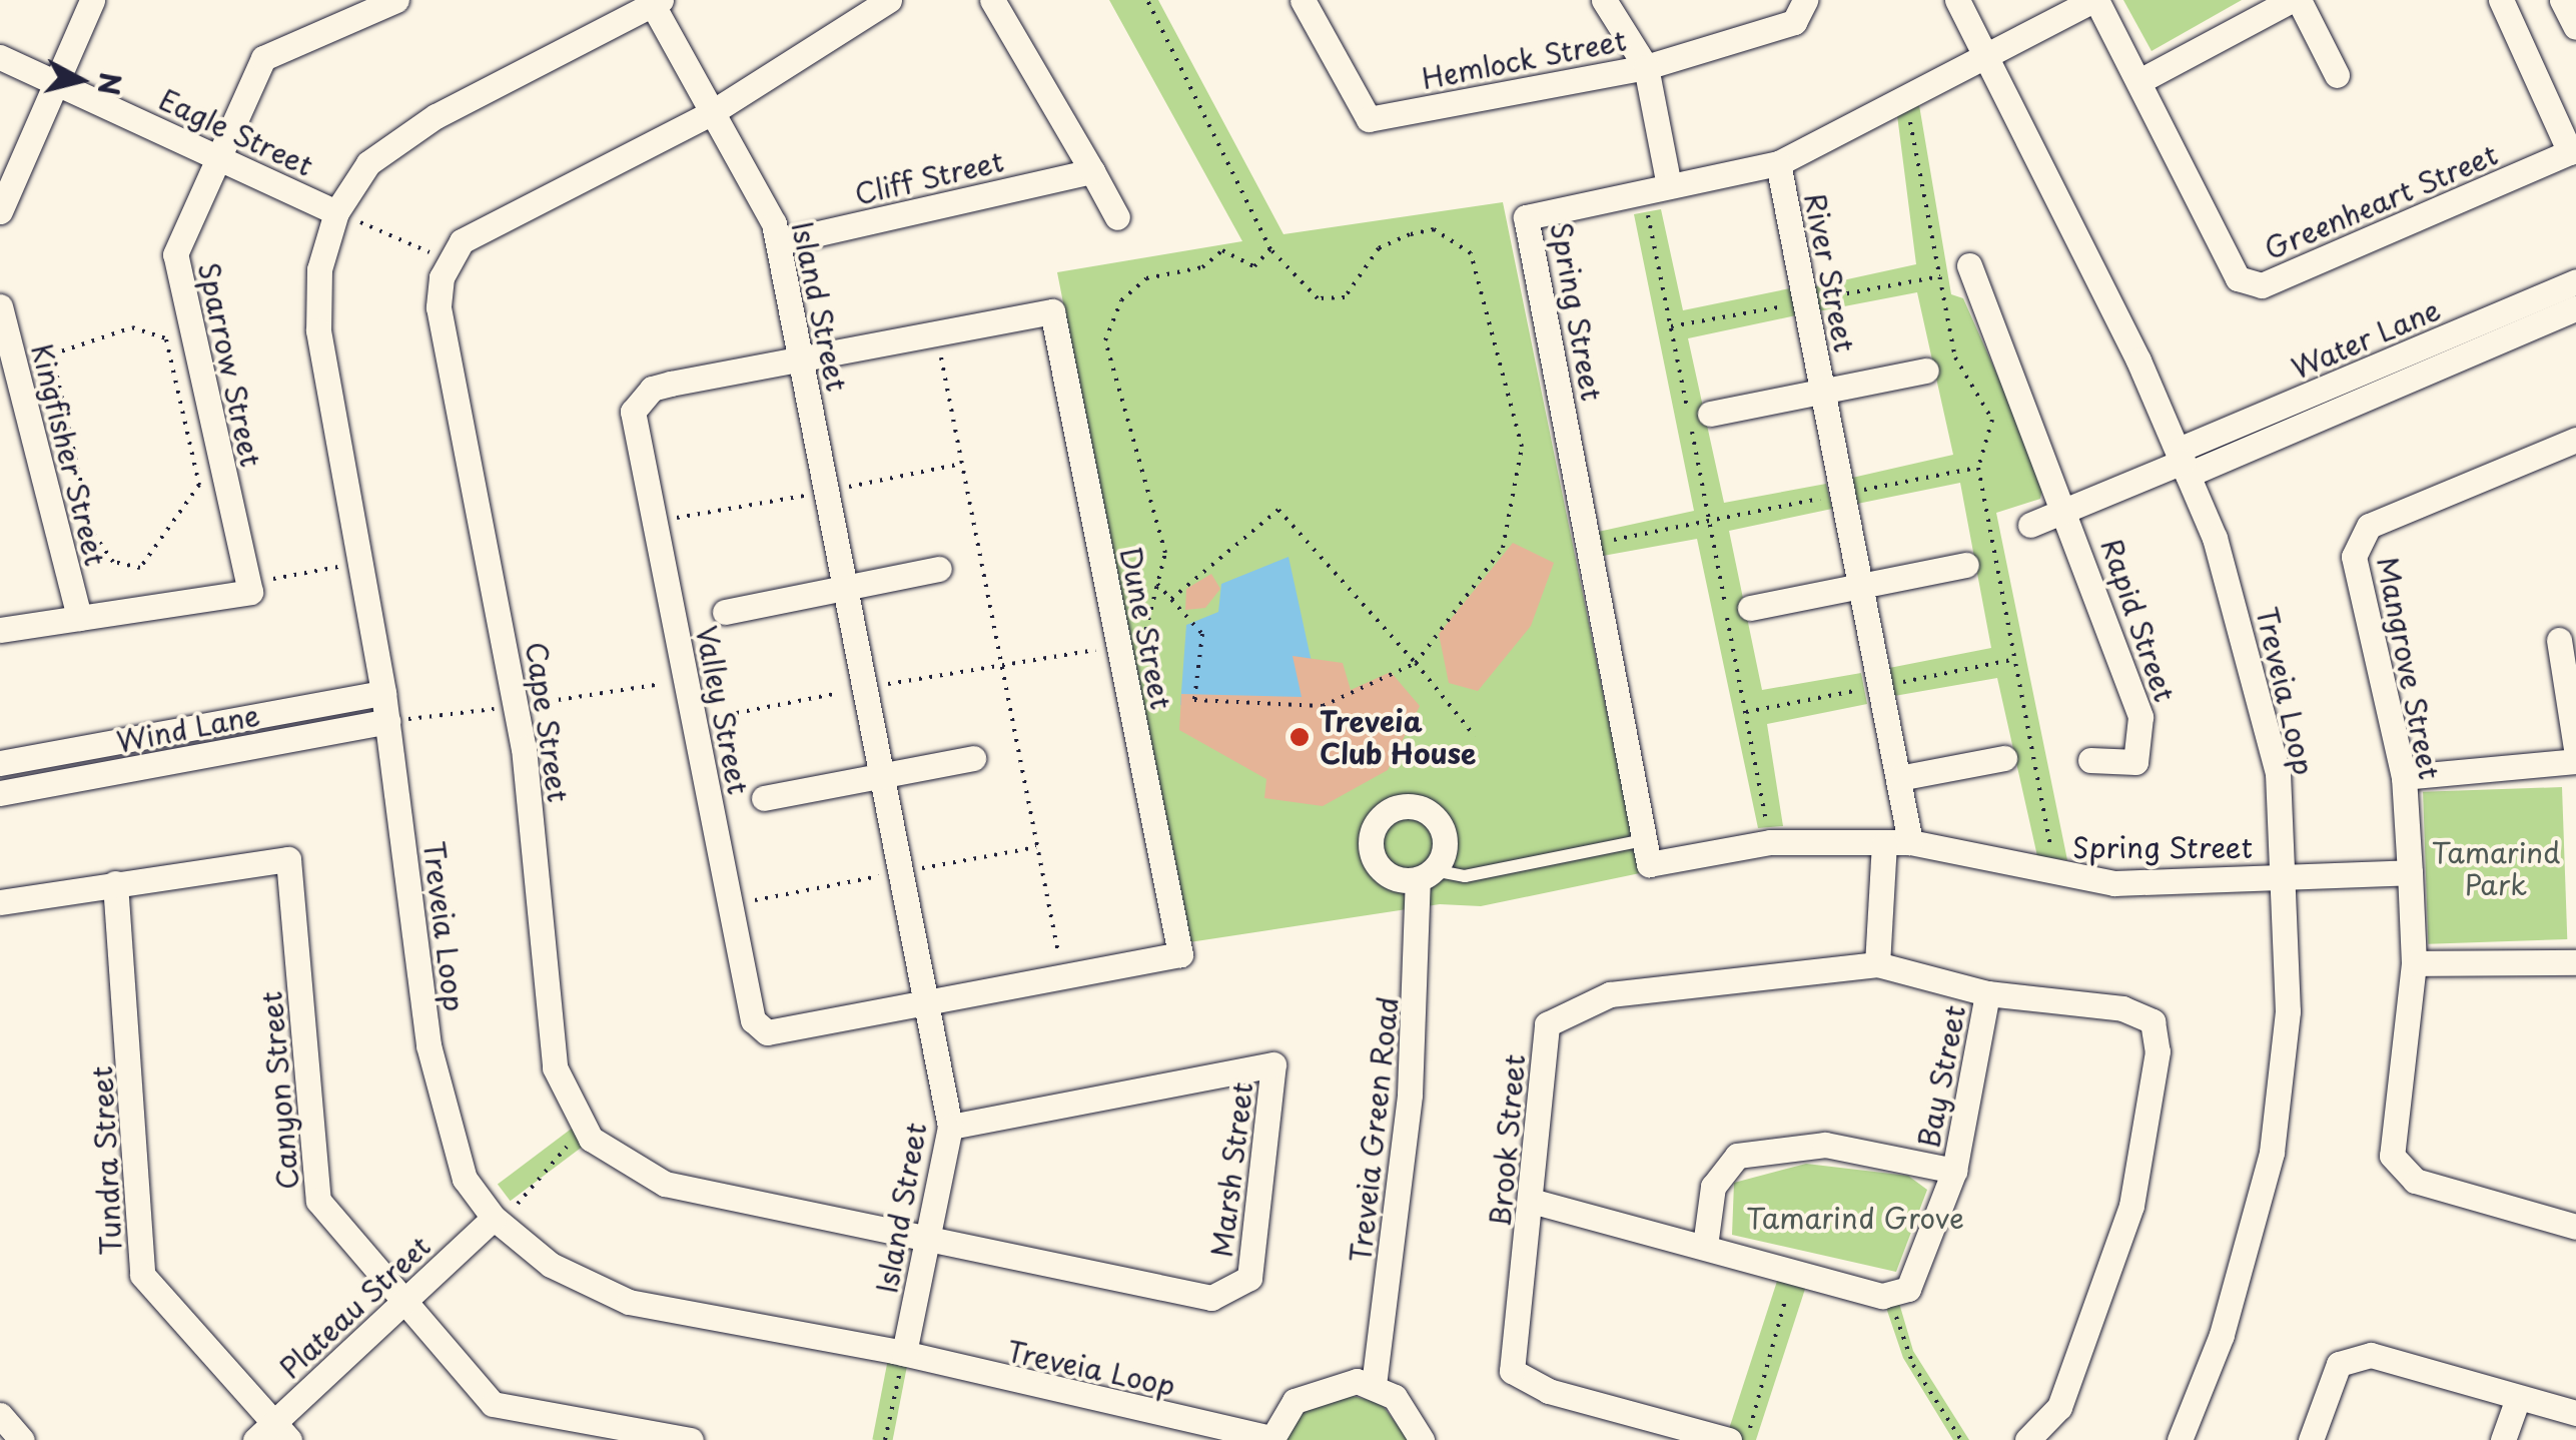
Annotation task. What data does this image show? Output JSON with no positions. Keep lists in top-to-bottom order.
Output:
{
  "streets": {
    "street": [
      "Hemlock Street",
      "Eagle Street",
      "Cliff Street",
      "Greenheart Street",
      "River Street",
      "Island Street",
      "Spring Street",
      "Water Lane",
      "Sparrow Street",
      "Kingfisher Street",
      "Rapid Street",
      "Dune Street",
      "Mangrove Street",
      "Treveia Loop",
      "Valley Street",
      "Cape Street",
      "Wind Lane",
      "Bay Street",
      "Canyon Street",
      "Treveia Green Road",
      "Brook Street",
      "Tundra Street",
      "Marsh Street",
      "Plateau Street"
    ]
  },
  "crossings": [
    ["Eagle Street", "Sparrow Street"],
    ["Eagle Street", "Treveia Loop"],
    ["Cliff Street", "Island Street"],
    ["Greenheart Street", "Spring Street"],
    ["Greenheart Street", "Treveia Loop"],
    ["River Street", "Spring Street"],
    ["Island Street", "Dune Street"],
    ["Island Street", "Treveia Loop"],
    ["Island Street", "Valley Street"],
    ["Island Street", "Marsh Street"],
    ["Spring Street", "Treveia Loop"],
    ["Spring Street", "Treveia Green Road"],
    ["Water Lane", "Rapid Street"],
    ["Water Lane", "Treveia Loop"],
    ["Rapid Street", "Treveia Loop"],
    ["Dune Street", "Valley Street"],
    ["Treveia Loop", "Wind Lane"],
    ["Treveia Loop", "Plateau Street"],
    ["Bay Street", "Brook Street"],
    ["Canyon Street", "Tundra Street"],
    ["Canyon Street", "Plateau Street"],
    ["Tundra Street", "Plateau Street"]
  ],
  "parks": ["Tamarind Park", "Tamarind Grove"],
  "places": ["Treveia Club House"],
  "north": "right"
}
